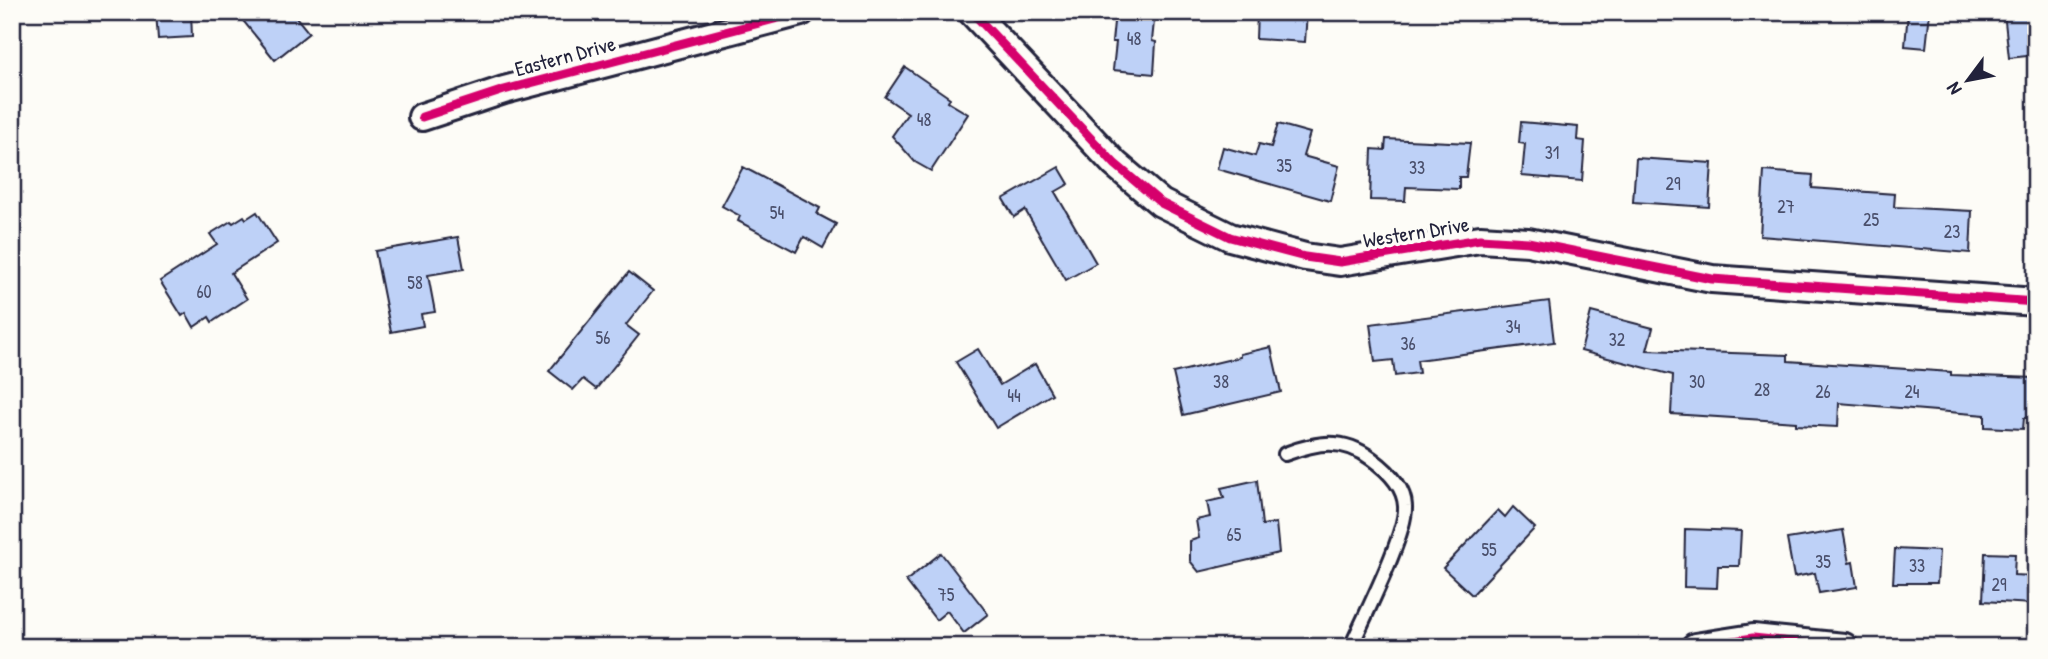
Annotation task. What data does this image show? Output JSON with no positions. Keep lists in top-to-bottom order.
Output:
{
  "streets": {
    "street": ["Eastern Drive", "Western Drive"]
  },
  "house_numbers": [
    "48",
    "48",
    "31",
    "35",
    "33",
    "29",
    "27",
    "54",
    "25",
    "23",
    "58",
    "60",
    "34",
    "56",
    "32",
    "36",
    "38",
    "30",
    "28",
    "26",
    "24",
    "44",
    "65",
    "55",
    "35",
    "33",
    "29",
    "75"
  ],
  "north": "bottom left"
}
